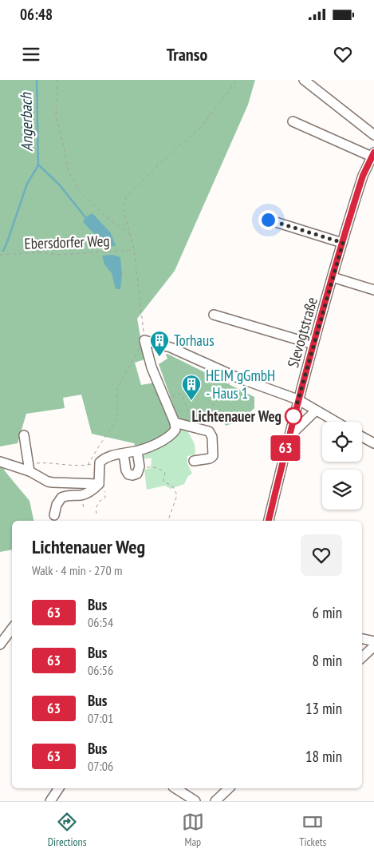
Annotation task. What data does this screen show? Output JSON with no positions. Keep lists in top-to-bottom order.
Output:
{
  "streets": {
    "street": ["Slevogtstraße"],
    "path": ["Ebersdorfer Weg"]
  },
  "water": ["Angerbach"],
  "places": {
    "building": ["Torhaus", "HEIM gGmbH - Haus 1"],
    "other": ["Lichtenauer Weg"]
  },
  "lines": ["bus line 63"],
  "page": {
    "status": "06:48",
    "header": "Transo",
    "on_map": "63",
    "heading": ["Lichtenauer Weg", "Walk · 4 min · 270 m"],
    "list": [
      {
        "mark": "63",
        "name": "Bus",
        "note": "06:54",
        "value": "6 min"
      },
      {
        "mark": "63",
        "name": "Bus",
        "note": "06:56",
        "value": "8 min"
      },
      {
        "mark": "63",
        "name": "Bus",
        "note": "07:01",
        "value": "13 min"
      },
      {
        "mark": "63",
        "name": "Bus",
        "note": "07:06",
        "value": "18 min"
      }
    ],
    "tabs": ["Directions", "Map", "Tickets"]
  }
}
